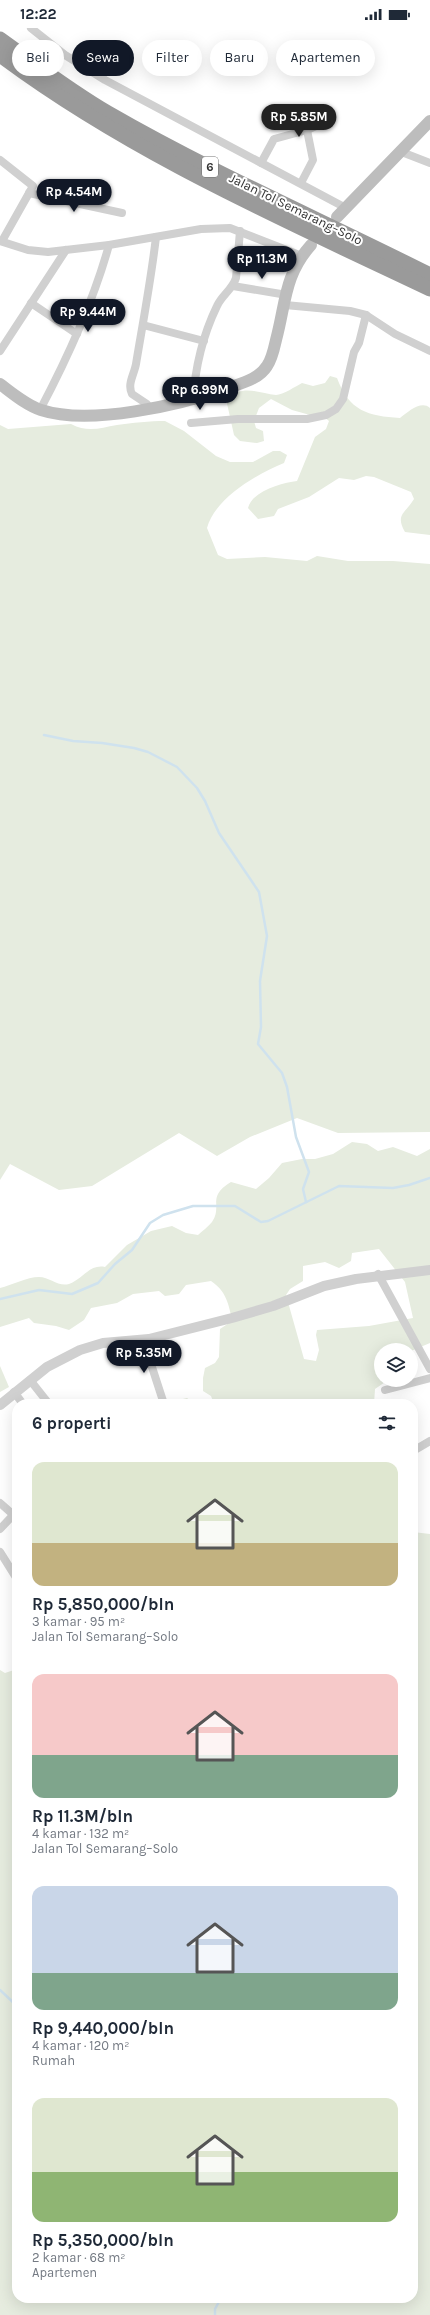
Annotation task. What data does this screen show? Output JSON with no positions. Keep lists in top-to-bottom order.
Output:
{
  "streets": {
    "highway": ["6", "Jalan Tol Semarang–Solo"]
  },
  "page": {
    "status": "12:22",
    "chip": [
      "Beli",
      "Sewa",
      "Filter",
      "Baru",
      "Apartemen"
    ],
    "price": [
      "Rp 5.85M",
      "Rp 4.54M",
      "Rp 11.3M",
      "Rp 9.44M",
      "Rp 6.99M",
      "Rp 5.35M"
    ],
    "heading": "6 properti",
    "list": [
      {
        "name": "Rp 5,850,000/bln",
        "note": "3 kamar · 95 m² · Jalan Tol Semarang–Solo"
      },
      {
        "name": "Rp 11.3M/bln",
        "note": "4 kamar · 132 m² · Jalan Tol Semarang–Solo"
      },
      {
        "name": "Rp 9,440,000/bln",
        "note": "4 kamar · 120 m² · Rumah"
      },
      {
        "name": "Rp 5,350,000/bln",
        "note": "2 kamar · 68 m² · Apartemen"
      }
    ]
  }
}
